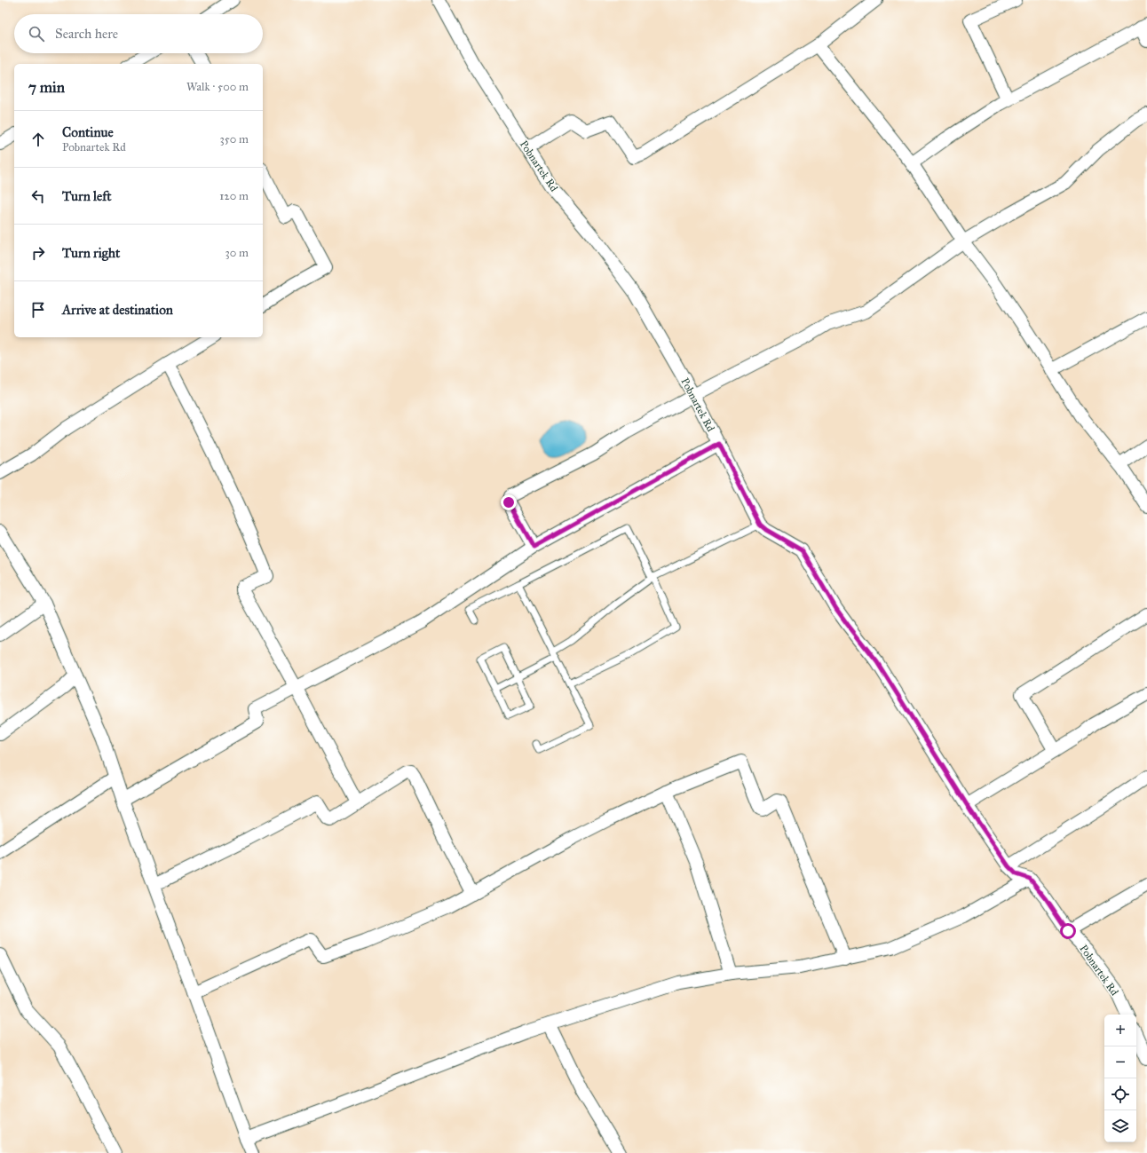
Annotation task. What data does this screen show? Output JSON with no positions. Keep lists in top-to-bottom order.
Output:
{
  "streets": {
    "street": ["Pobnartek Rd"]
  },
  "page": {
    "search": "Search here",
    "heading": ["7 min", "Walk · 500 m"],
    "list": [
      ["Continue", "Pobnartek Rd", "350 m"],
      ["Turn left", "120 m"],
      ["Turn right", "30 m"],
      "Arrive at destination"
    ],
    "map_buttons": ["+", "−"]
  }
}
